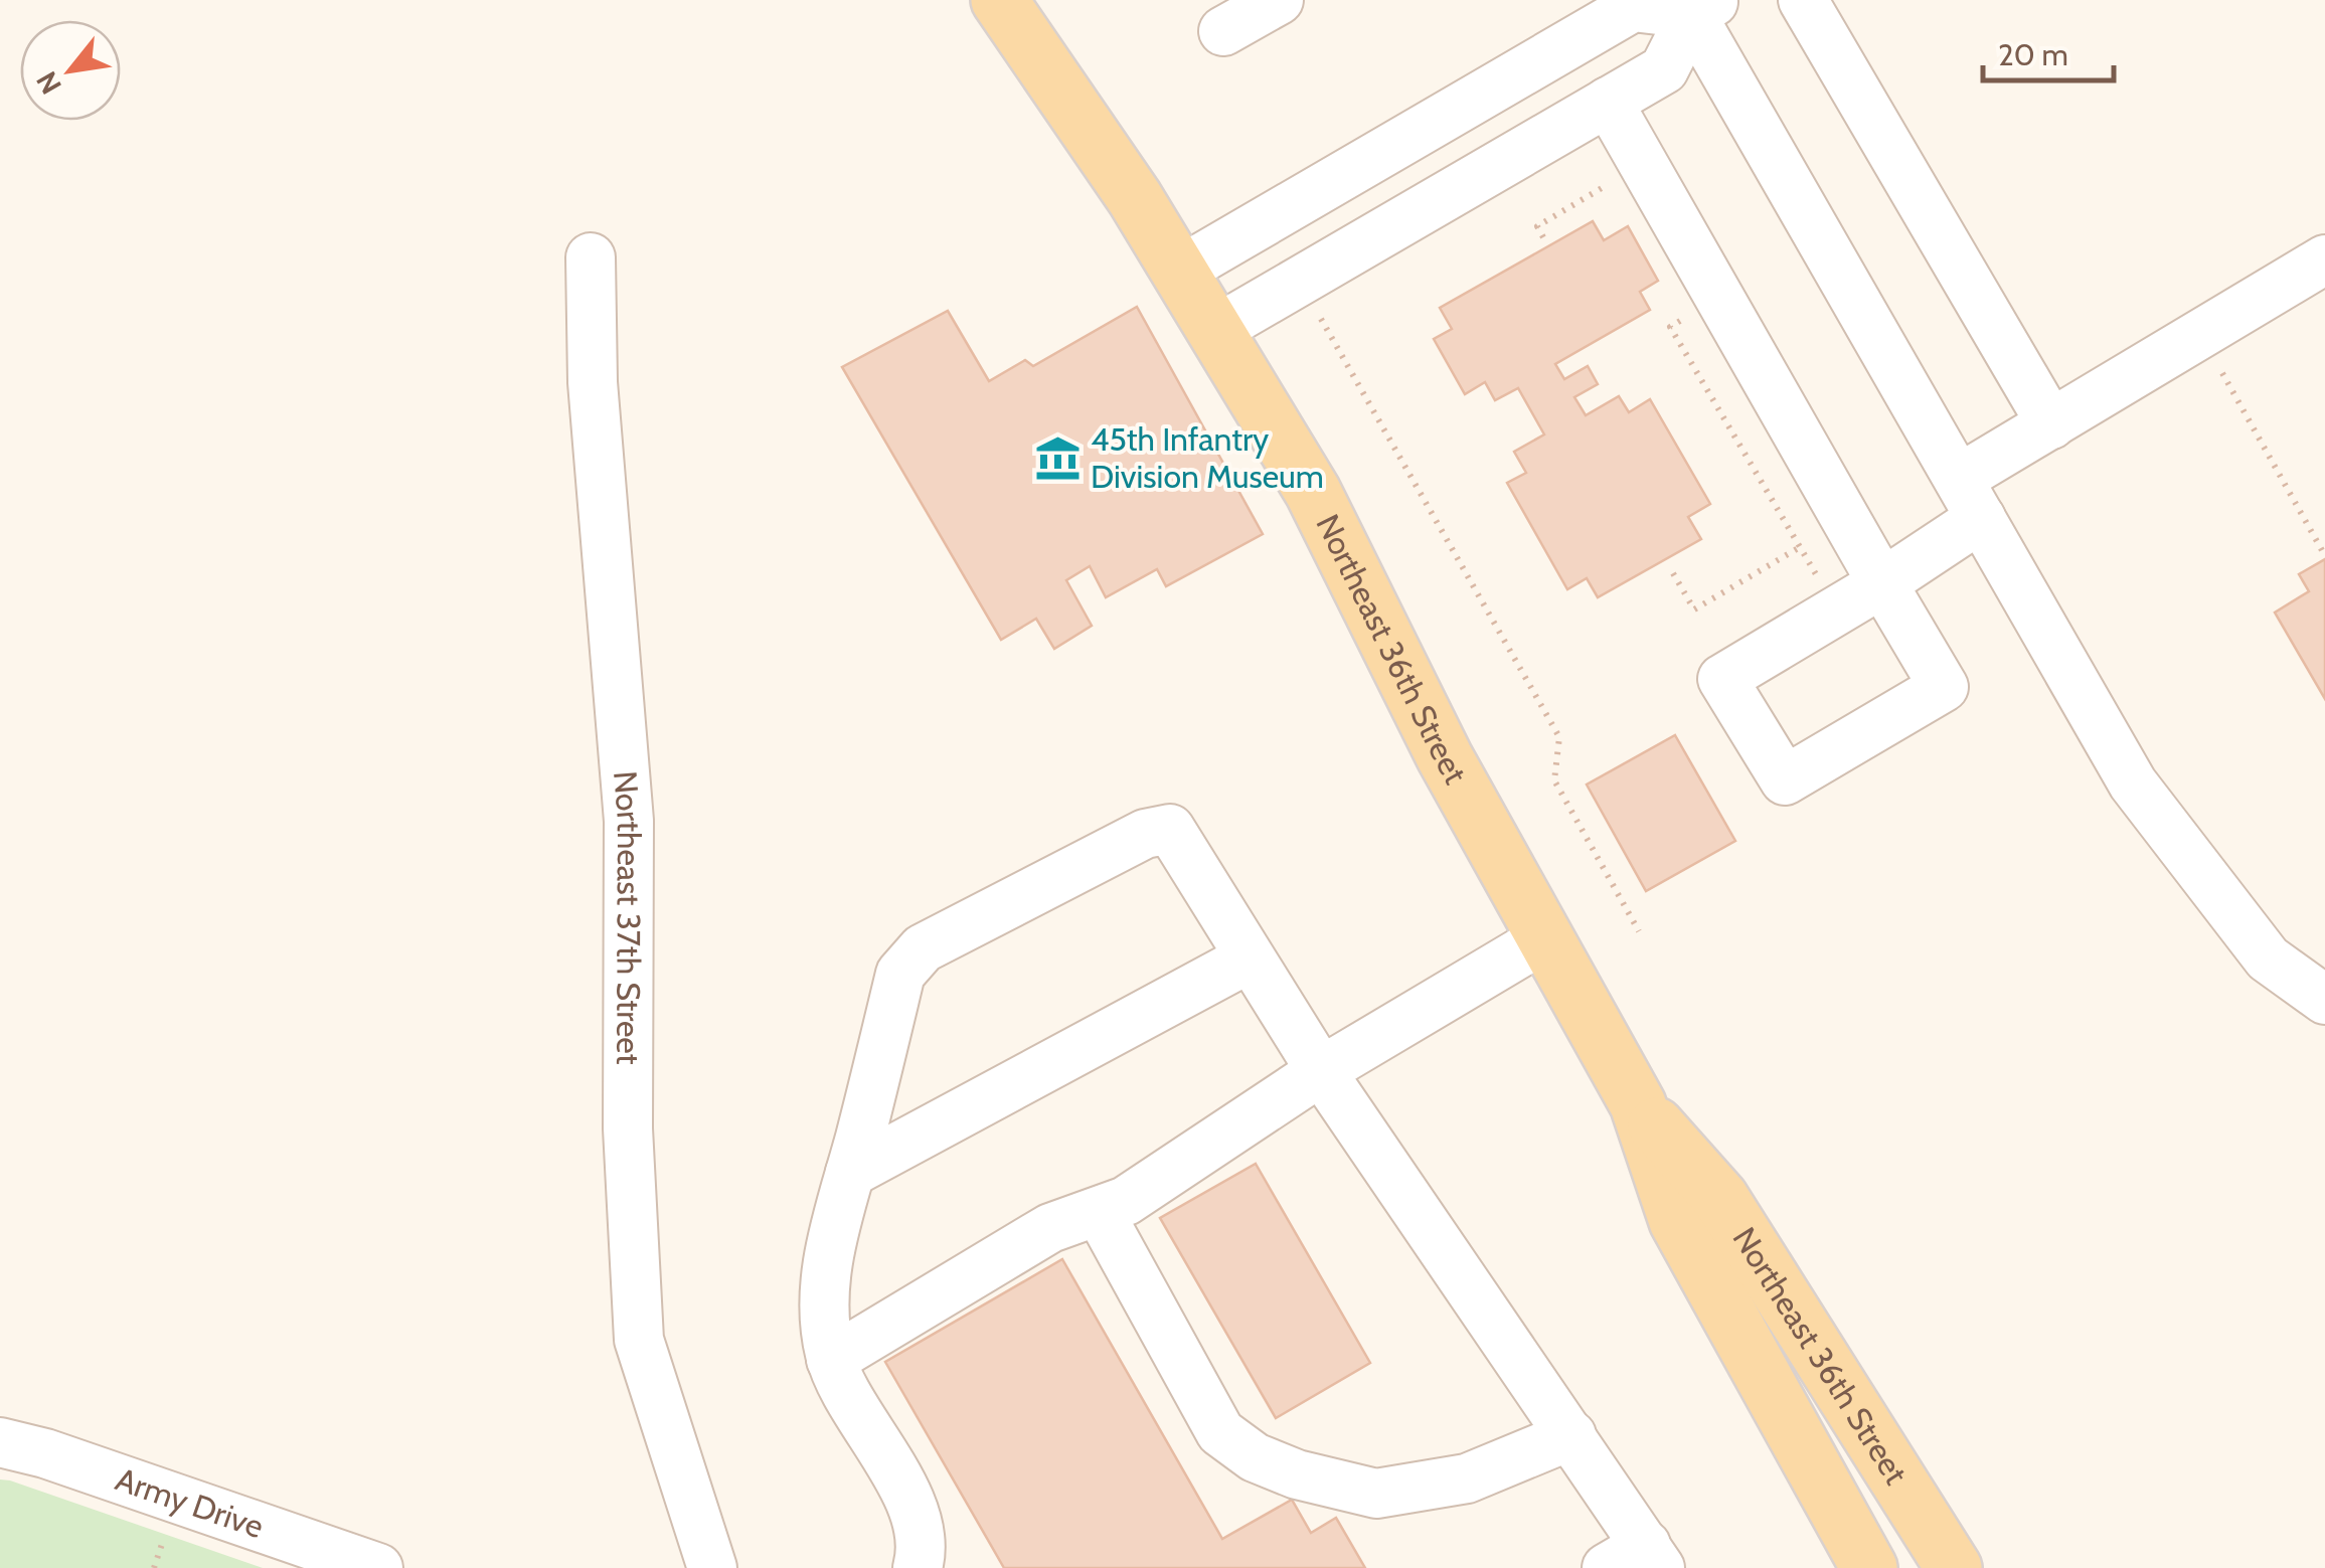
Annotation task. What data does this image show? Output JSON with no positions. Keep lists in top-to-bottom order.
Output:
{
  "streets": {
    "main road": ["Northeast 36th Street"],
    "street": ["Northeast 37th Street", "Army Drive"]
  },
  "places": {
    "museum": ["45th Infantry Division Museum"]
  },
  "scale_bar": "20 m",
  "north": "bottom left"
}
